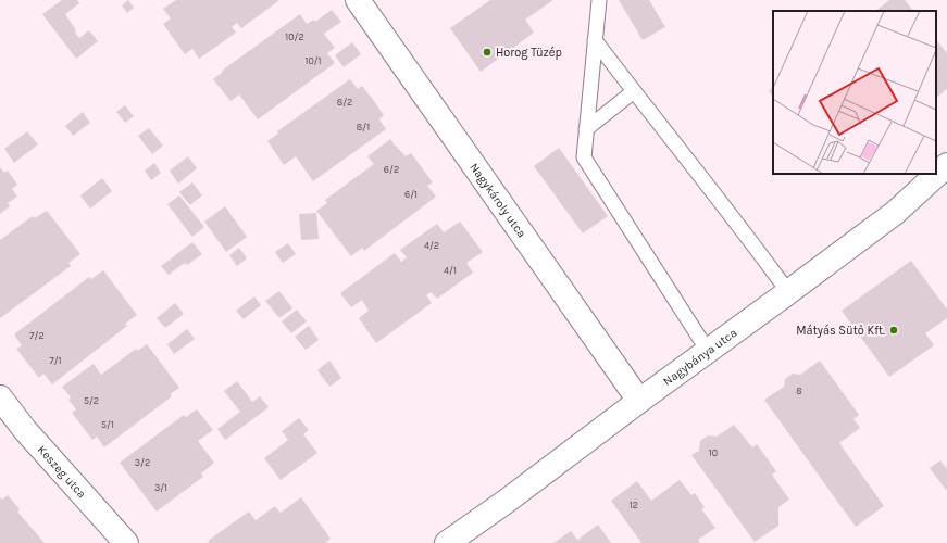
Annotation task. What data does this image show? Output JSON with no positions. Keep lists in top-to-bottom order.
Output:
{
  "streets": {
    "street": ["Nagykároly utca", "Nagybánya utca", "Keszeg utca"]
  },
  "crossings": [
    ["Nagykároly utca", "Nagybánya utca"]
  ],
  "places": ["Horog Tüzép", "Mátyás Sütő Kft."],
  "house_numbers": [
    "10/2",
    "10/1",
    "8/2",
    "8/1",
    "6/2",
    "6/1",
    "4/2",
    "4/1",
    "7/2",
    "7/1",
    "8",
    "5/2",
    "5/1",
    "10",
    "3/2",
    "3/1",
    "12"
  ]
}
